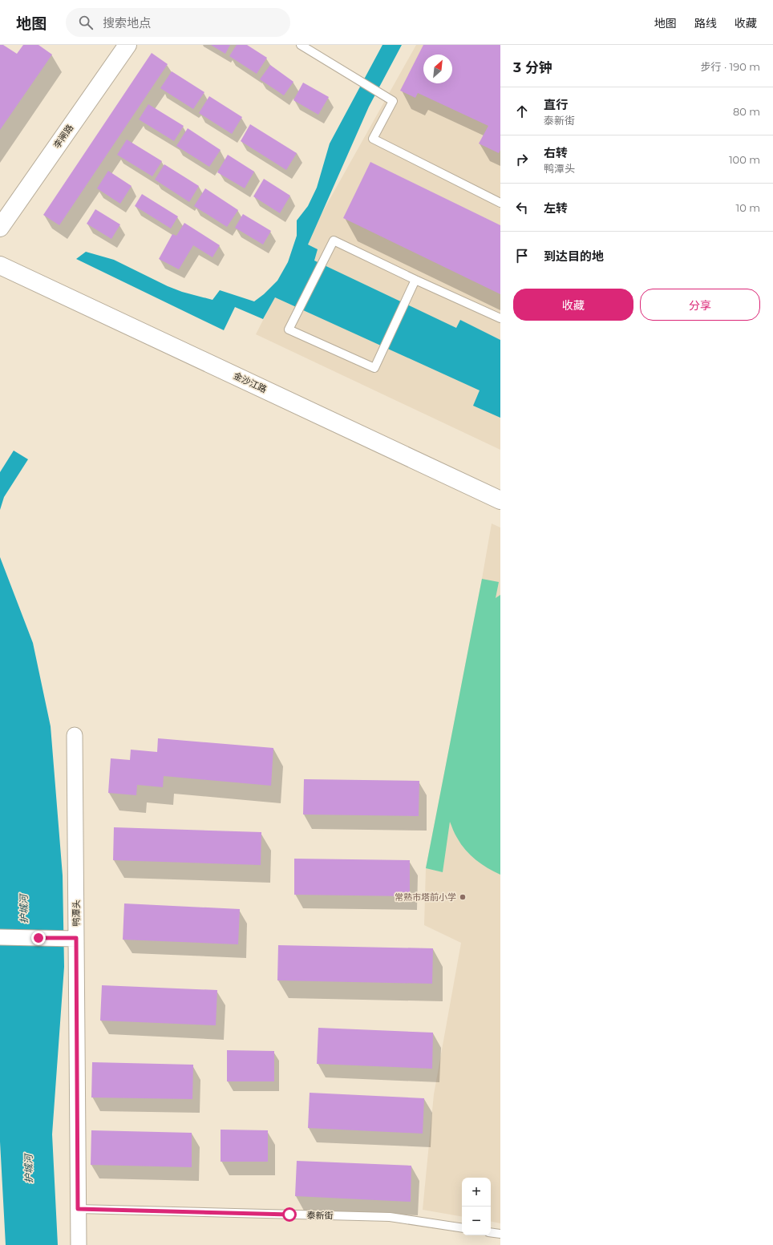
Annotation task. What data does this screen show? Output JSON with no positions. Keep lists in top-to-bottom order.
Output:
{
  "streets": {
    "street": ["李闸路", "金沙江路", "鸭潭头"],
    "lane": ["泰新街"]
  },
  "crossings": [
    ["鸭潭头", "泰新街"]
  ],
  "water": ["护城河"],
  "places": ["常熟市塔前小学"],
  "north": "top right",
  "page": {
    "header": "地图",
    "search": "搜索地点",
    "nav": ["地图", "路线", "收藏"],
    "heading": ["3 分钟", "步行 · 190 m"],
    "list": [
      ["直行", "泰新街", "80 m"],
      ["右转", "鸭潭头", "100 m"],
      ["左转", "10 m"],
      "到达目的地"
    ],
    "buttons": ["收藏", "分享"],
    "map_buttons": ["+", "−"]
  }
}
